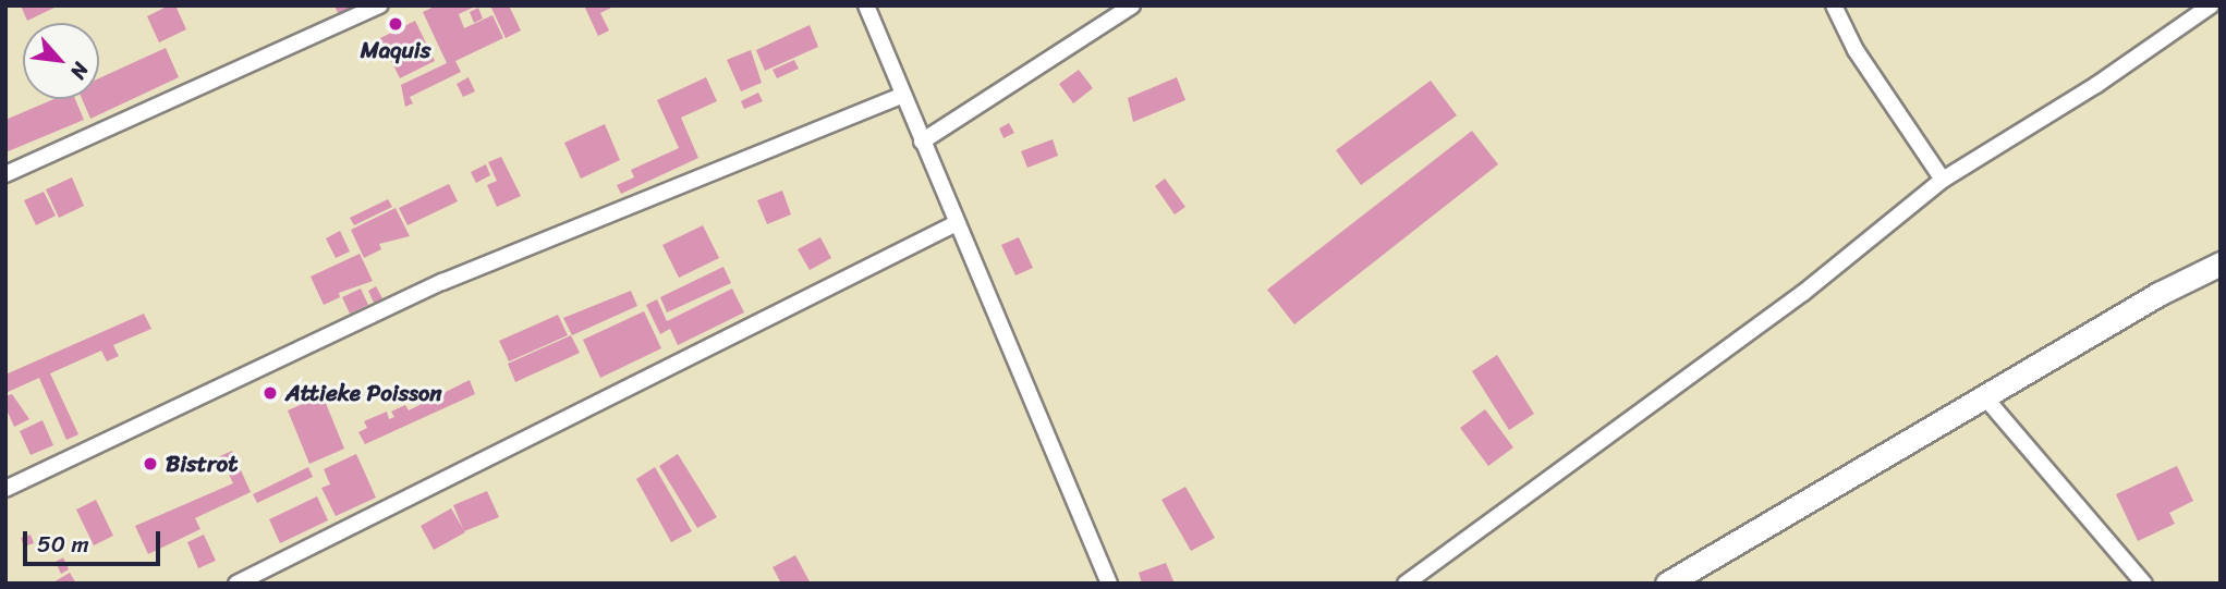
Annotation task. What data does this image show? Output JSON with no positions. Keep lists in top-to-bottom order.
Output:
{
  "places": ["Maquis", "Attieke Poisson", "Bistrot"],
  "scale_bar": "50 m",
  "north": "bottom right"
}
